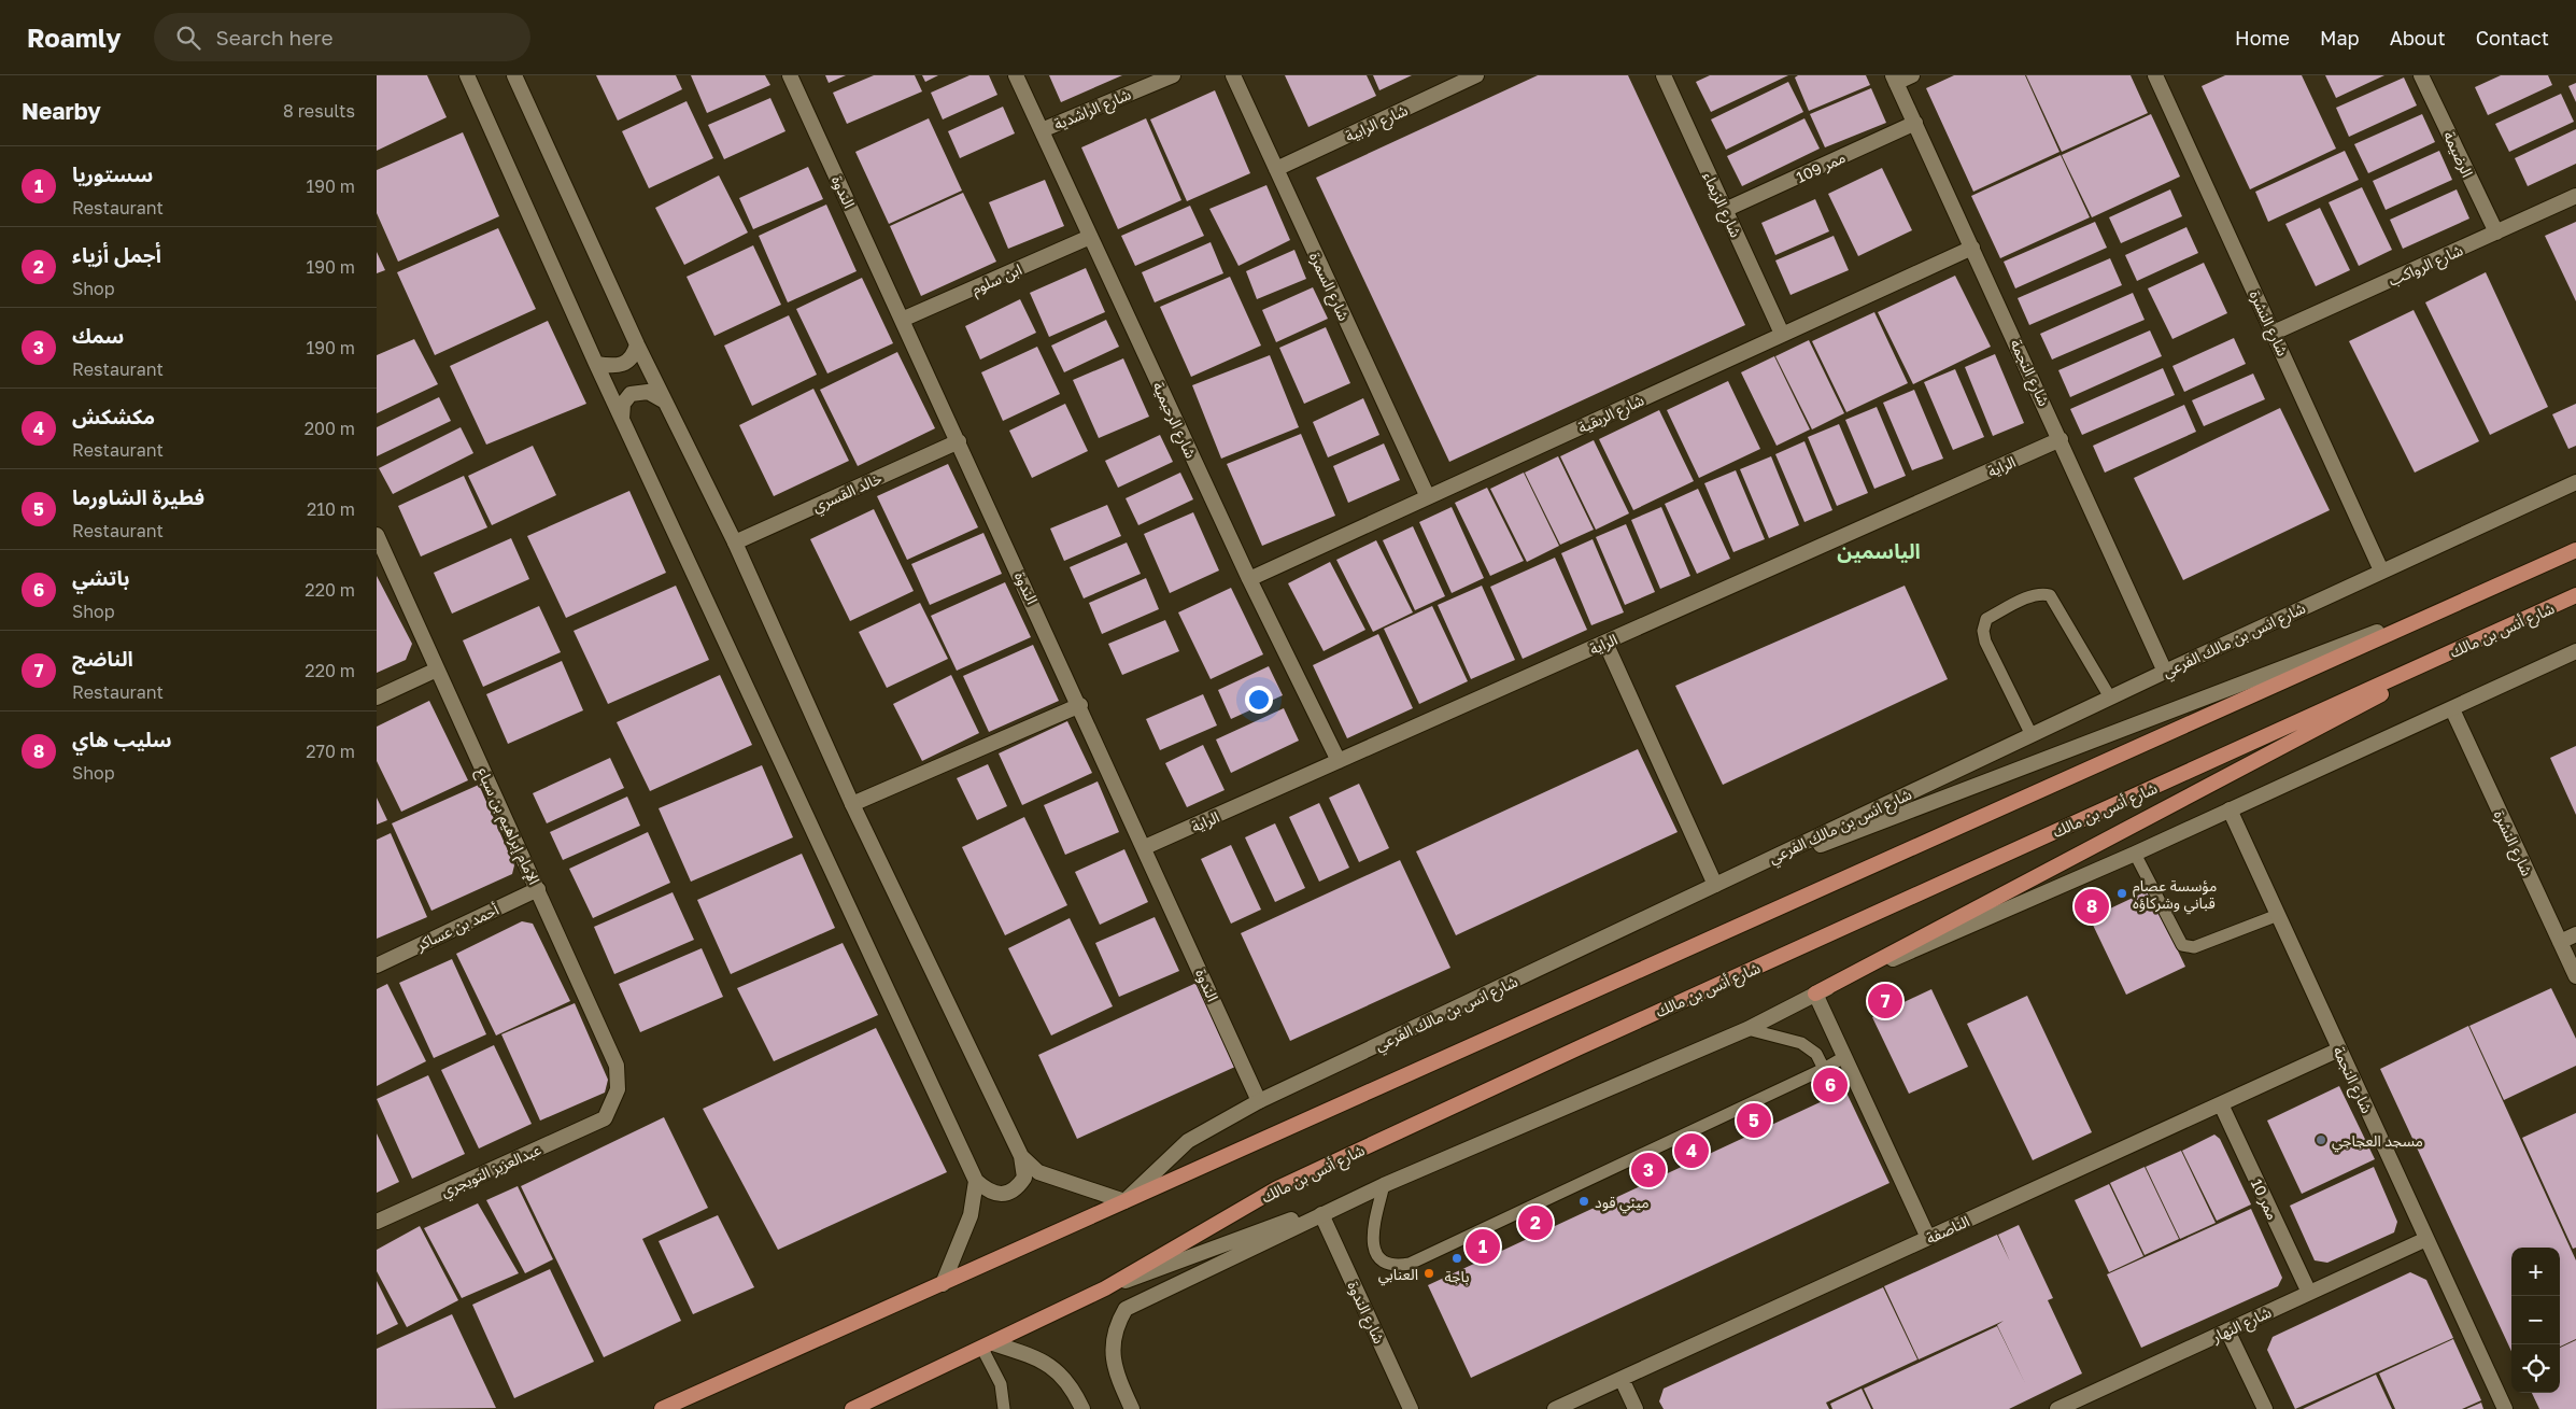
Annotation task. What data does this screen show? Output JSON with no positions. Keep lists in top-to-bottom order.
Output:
{
  "streets": {
    "main road": ["شارع أنس بن مالك"],
    "street": [
      "شارع الراشدية",
      "شارع الرابية",
      "الرضيمة",
      "ممر 109",
      "الندوة",
      "شارع الزيماء",
      "شارع الرواكب",
      "ابن سلوم",
      "شارع السمرة",
      "شارع النشرة",
      "شارع النجمة",
      "شارع الربقية",
      "شارع الرحيمية",
      "الراية",
      "خالد القسري",
      "شارع انس بن مالك الفرعي",
      "الإمام إبراهيم بن سباع",
      "أحمد بن عساكر",
      "عبدالعزيز التويجري",
      "ممر 10",
      "الناصفة",
      "شارع الندوة",
      "شارع النهار"
    ]
  },
  "crossings": [
    ["شارع الراشدية", "شارع الرحيمية"],
    ["شارع الرابية", "شارع السمرة"],
    ["الرضيمة", "شارع الرواكب"],
    ["ممر 109", "شارع الزيماء"],
    ["ممر 109", "شارع النجمة"],
    ["الندوة", "ابن سلوم"],
    ["الندوة", "الراية"],
    ["الندوة", "خالد القسري"],
    ["الندوة", "شارع انس بن مالك الفرعي"],
    ["شارع الزيماء", "شارع الربقية"],
    ["شارع الرواكب", "شارع النشرة"],
    ["ابن سلوم", "شارع الرحيمية"],
    ["شارع السمرة", "شارع الربقية"],
    ["شارع النشرة", "شارع انس بن مالك الفرعي"],
    ["شارع النجمة", "شارع الربقية"],
    ["شارع النجمة", "الراية"],
    ["شارع النجمة", "شارع انس بن مالك الفرعي"],
    ["شارع النجمة", "الناصفة"],
    ["شارع النجمة", "شارع النهار"],
    ["شارع الربقية", "شارع الرحيمية"],
    ["شارع الرحيمية", "الراية"],
    ["الإمام إبراهيم بن سباع", "أحمد بن عساكر"],
    ["الإمام إبراهيم بن سباع", "عبدالعزيز التويجري"],
    ["ممر 10", "الناصفة"],
    ["ممر 10", "شارع النهار"]
  ],
  "districts": ["الياسمين"],
  "places": [
    "مؤسسة عصام قباني وشركاؤه",
    "مسجد العجاجي",
    "ميني قود",
    "باجة",
    "العنابي"
  ],
  "page": {
    "header": "Roamly",
    "search": "Search here",
    "nav": [
      "Home",
      "Map",
      "About",
      "Contact"
    ],
    "heading": ["Nearby", "8 results"],
    "list": [
      {
        "mark": "1",
        "name": "سستوريا",
        "note": "Restaurant",
        "value": "190 m"
      },
      {
        "mark": "2",
        "name": "أجمل أزياء",
        "note": "Shop",
        "value": "190 m"
      },
      {
        "mark": "3",
        "name": "سمك",
        "note": "Restaurant",
        "value": "190 m"
      },
      {
        "mark": "4",
        "name": "مكشكش",
        "note": "Restaurant",
        "value": "200 m"
      },
      {
        "mark": "5",
        "name": "فطيرة الشاورما",
        "note": "Restaurant",
        "value": "210 m"
      },
      {
        "mark": "6",
        "name": "باتشي",
        "note": "Shop",
        "value": "220 m"
      },
      {
        "mark": "7",
        "name": "الناضج",
        "note": "Restaurant",
        "value": "220 m"
      },
      {
        "mark": "8",
        "name": "سليب هاي",
        "note": "Shop",
        "value": "270 m"
      }
    ],
    "pins": [
      "8",
      "7",
      "6",
      "5",
      "4",
      "3",
      "2",
      "1"
    ],
    "map_buttons": ["+", "−"]
  }
}
